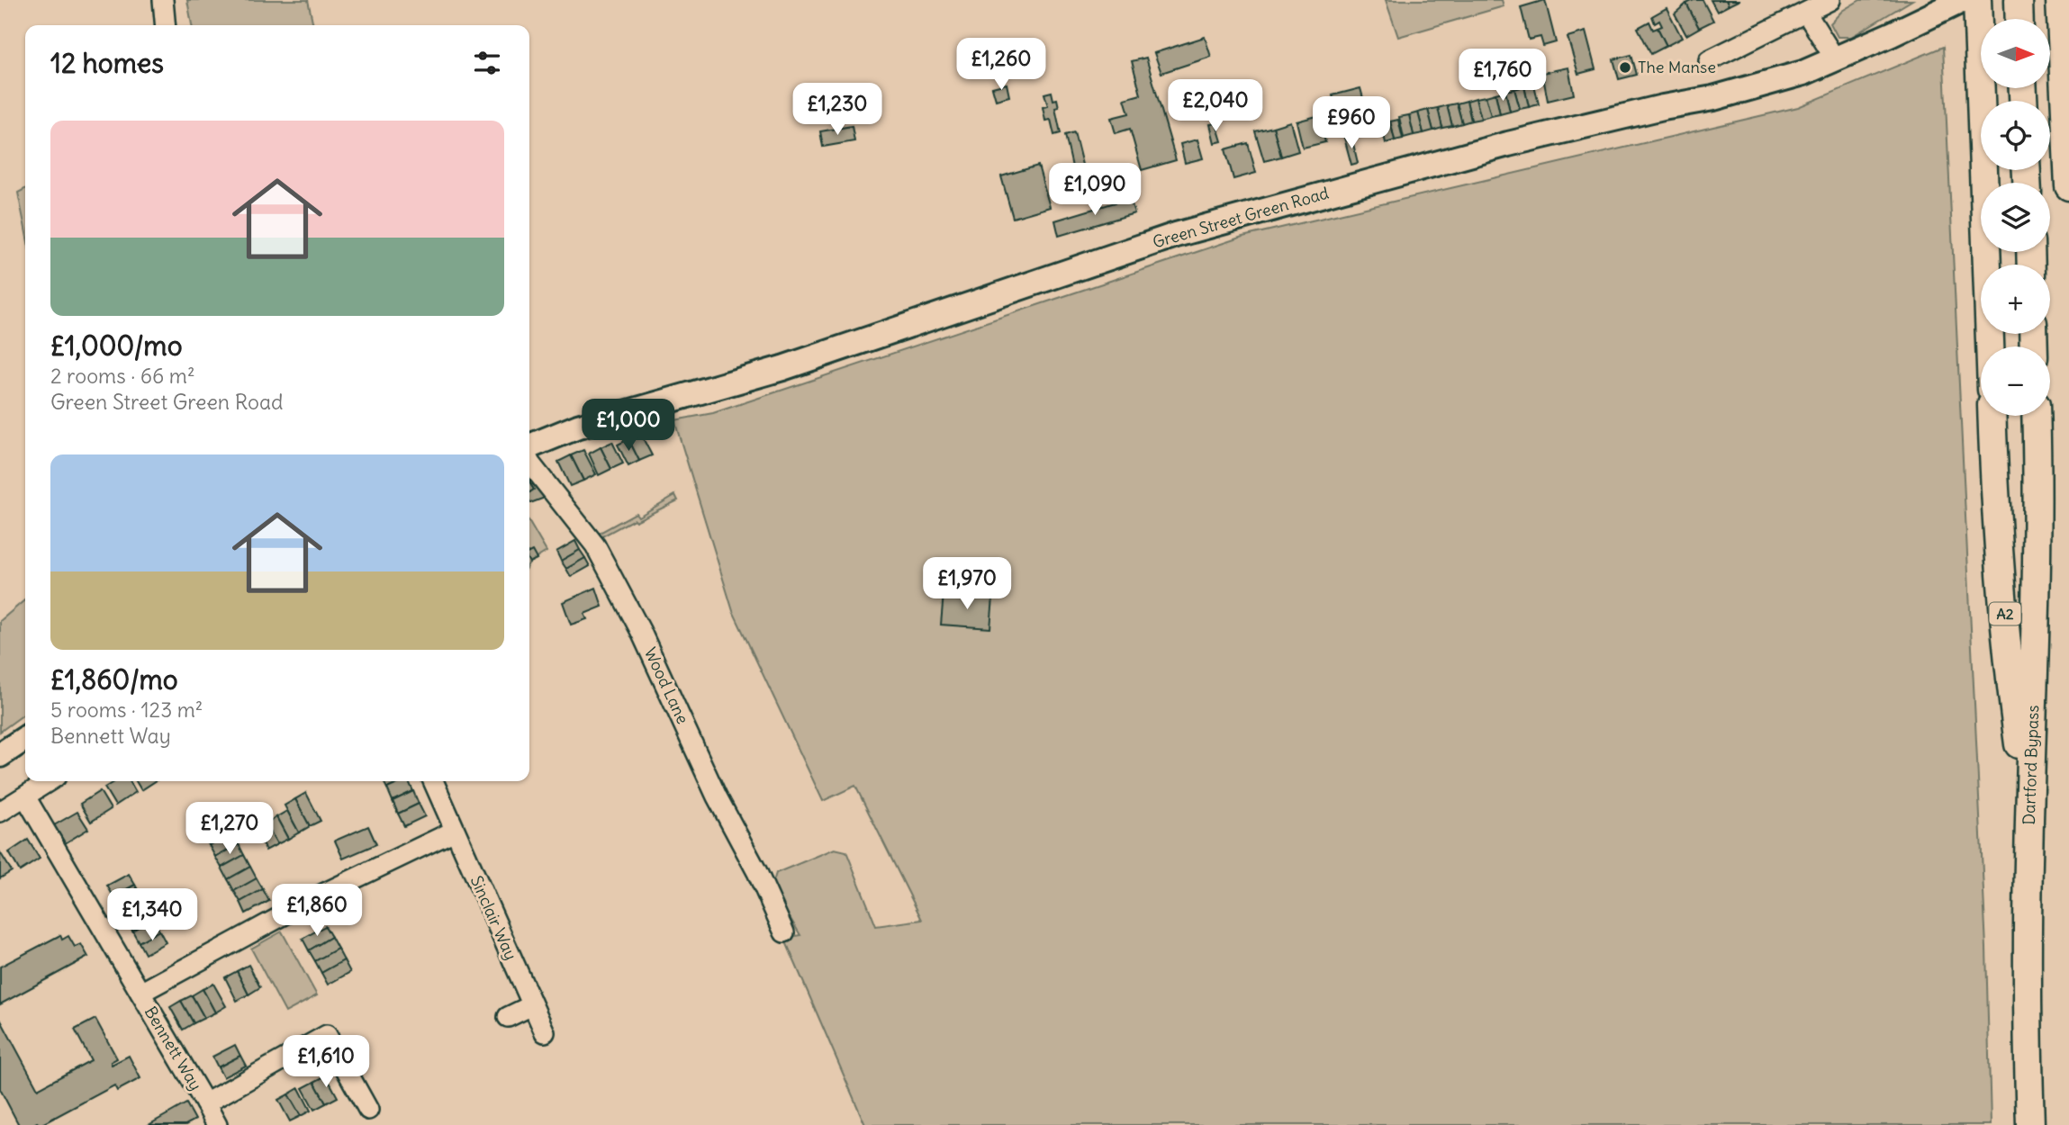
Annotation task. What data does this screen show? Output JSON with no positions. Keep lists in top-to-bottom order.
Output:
{
  "streets": {
    "highway": ["A2", "Dartford Bypass"],
    "main road": ["Green Street Green Road"],
    "street": ["Wood Lane", "Sinclair Way", "Bennett Way"]
  },
  "crossings": [
    ["A2", "Dartford Bypass"],
    ["Sinclair Way", "Bennett Way"]
  ],
  "places": ["The Manse"],
  "north": "right",
  "page": {
    "map_buttons": ["+", "−"],
    "heading": "12 homes",
    "price": [
      "£1,260",
      "£1,760",
      "£2,040",
      "£1,230",
      "£960",
      "£1,090",
      "£1,000",
      "£1,970",
      "£1,270",
      "£1,860",
      "£1,340",
      "£1,610"
    ],
    "list": [
      {
        "name": "£1,000/mo",
        "note": "2 rooms · 66 m² · Green Street Green Road"
      },
      {
        "name": "£1,860/mo",
        "note": "5 rooms · 123 m² · Bennett Way"
      }
    ]
  }
}
